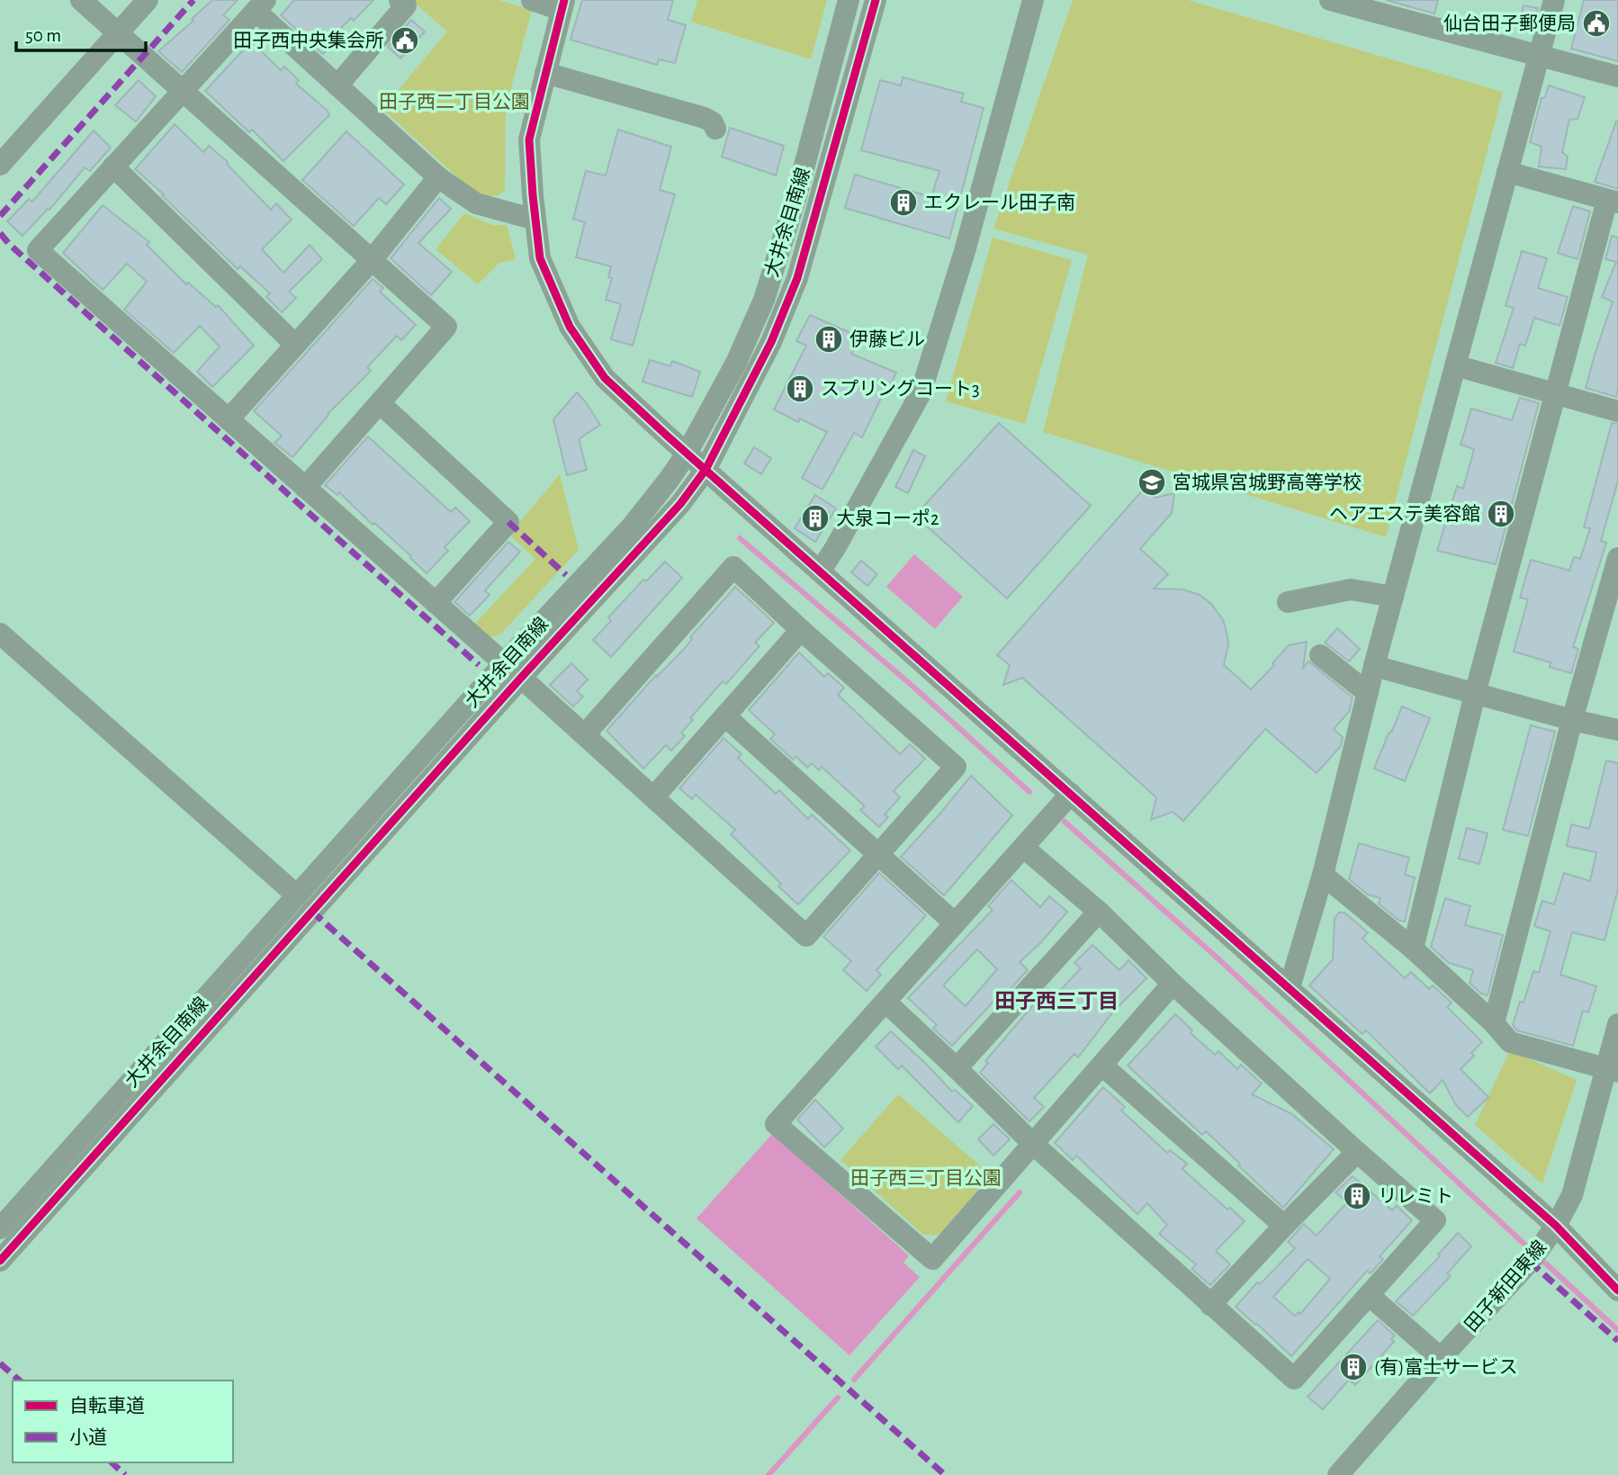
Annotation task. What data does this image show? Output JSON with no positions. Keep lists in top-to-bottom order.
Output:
{
  "streets": {
    "street": ["大井余目南線", "田子新田東線"]
  },
  "districts": ["田子西三丁目"],
  "parks": ["田子西二丁目公園", "田子西三丁目公園"],
  "places": {
    "public building": ["仙台田子郵便局", "田子西中央集会所"],
    "building": [
      "エクレール田子南",
      "伊藤ビル",
      "スプリングコート3",
      "ヘアエステ美容館",
      "大泉コーポ2",
      "リレミト",
      "(有)富士サービス"
    ],
    "school or university": ["宮城県宮城野高等学校"]
  },
  "legend": ["自転車道", "小道"],
  "scale_bar": "50 m"
}
